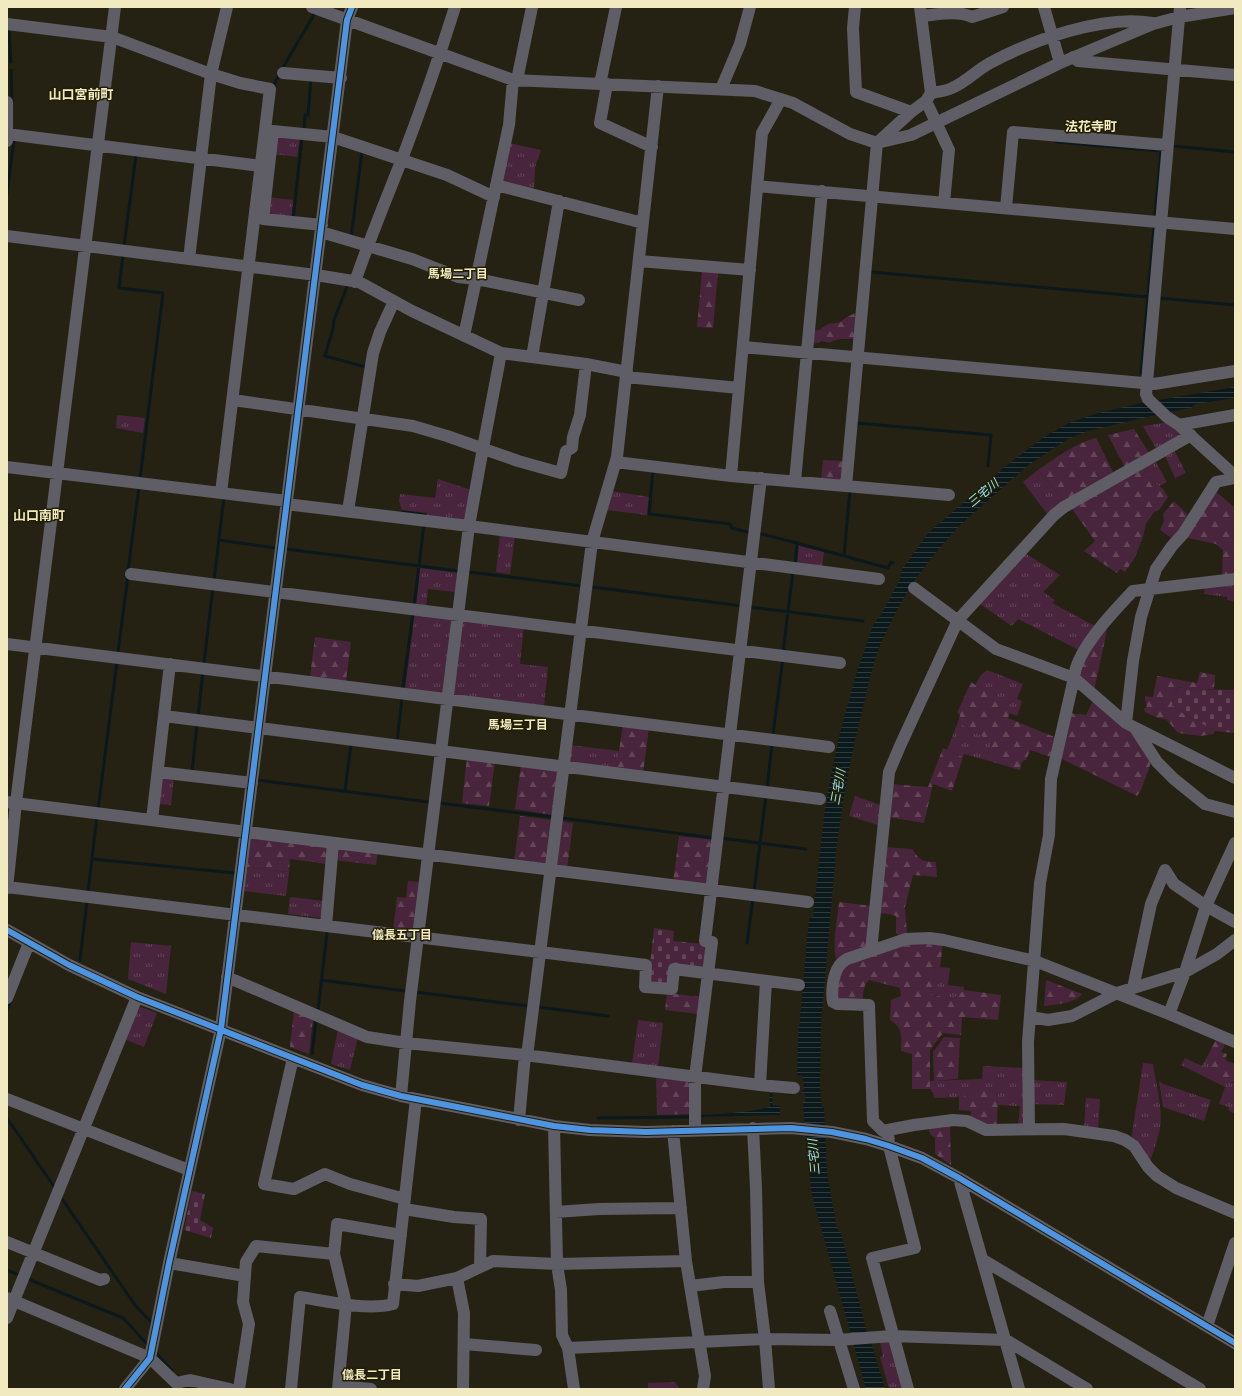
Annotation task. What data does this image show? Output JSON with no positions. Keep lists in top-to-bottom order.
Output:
{
  "districts": [
    "山口宮前町",
    "法花寺町",
    "馬場二丁目",
    "山口南町",
    "馬場三丁目",
    "儀長五丁目",
    "儀長二丁目"
  ],
  "water": ["三宅川"]
}
